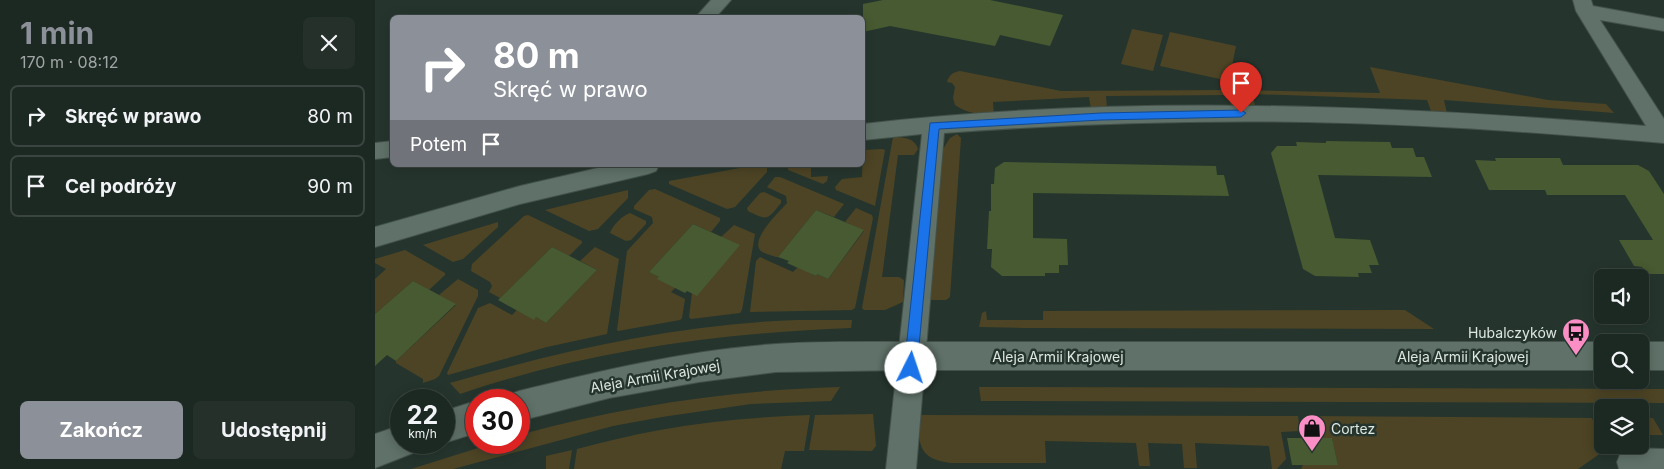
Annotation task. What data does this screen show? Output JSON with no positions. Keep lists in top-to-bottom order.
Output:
{
  "streets": {
    "street": ["Aleja Armii Krajowej"]
  },
  "places": {
    "bus stop": ["Hubalczyków"],
    "shop": ["Cortez"]
  },
  "page": {
    "heading": ["1 min", "170 m · 08:12"],
    "turn": ["80 m", "Skręć w prawo"],
    "list": [
      {
        "name": "Skręć w prawo",
        "value": "80 m"
      },
      {
        "name": "Cel podróży",
        "value": "90 m"
      }
    ],
    "then": "Potem",
    "speed": "22 km/h",
    "limit": "30",
    "buttons": ["Zakończ", "Udostępnij"]
  }
}
